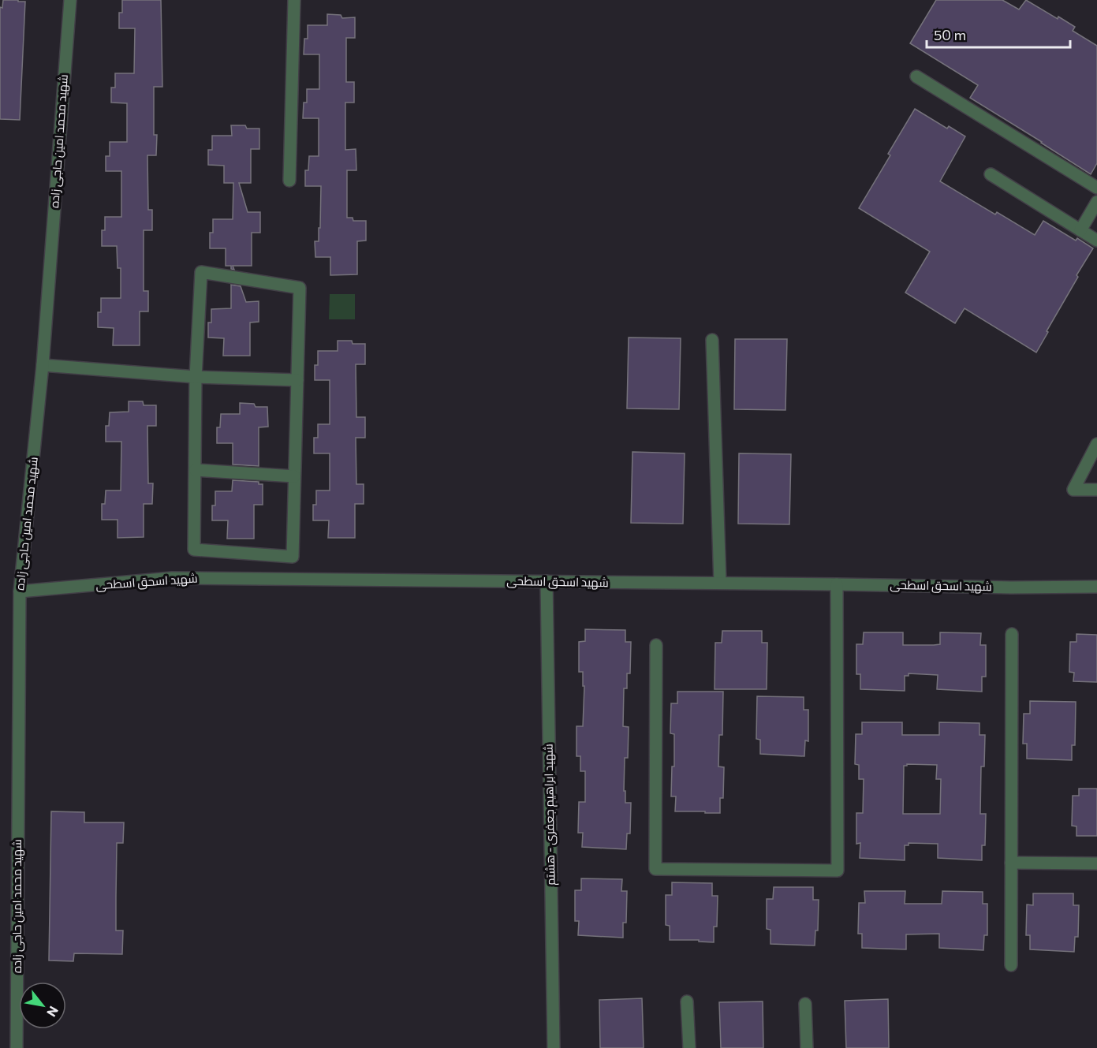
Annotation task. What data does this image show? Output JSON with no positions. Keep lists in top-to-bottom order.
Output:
{
  "streets": {
    "street": ["شهید محمد امین حاجی زاده", "شهید اسحق اسطحی", "شهید ابراهیم جعفری - هشتم"]
  },
  "crossings": [
    ["شهید محمد امین حاجی زاده", "شهید اسحق اسطحی"],
    ["شهید اسحق اسطحی", "شهید ابراهیم جعفری - هشتم"]
  ],
  "scale_bar": "50 m",
  "north": "bottom right"
}
